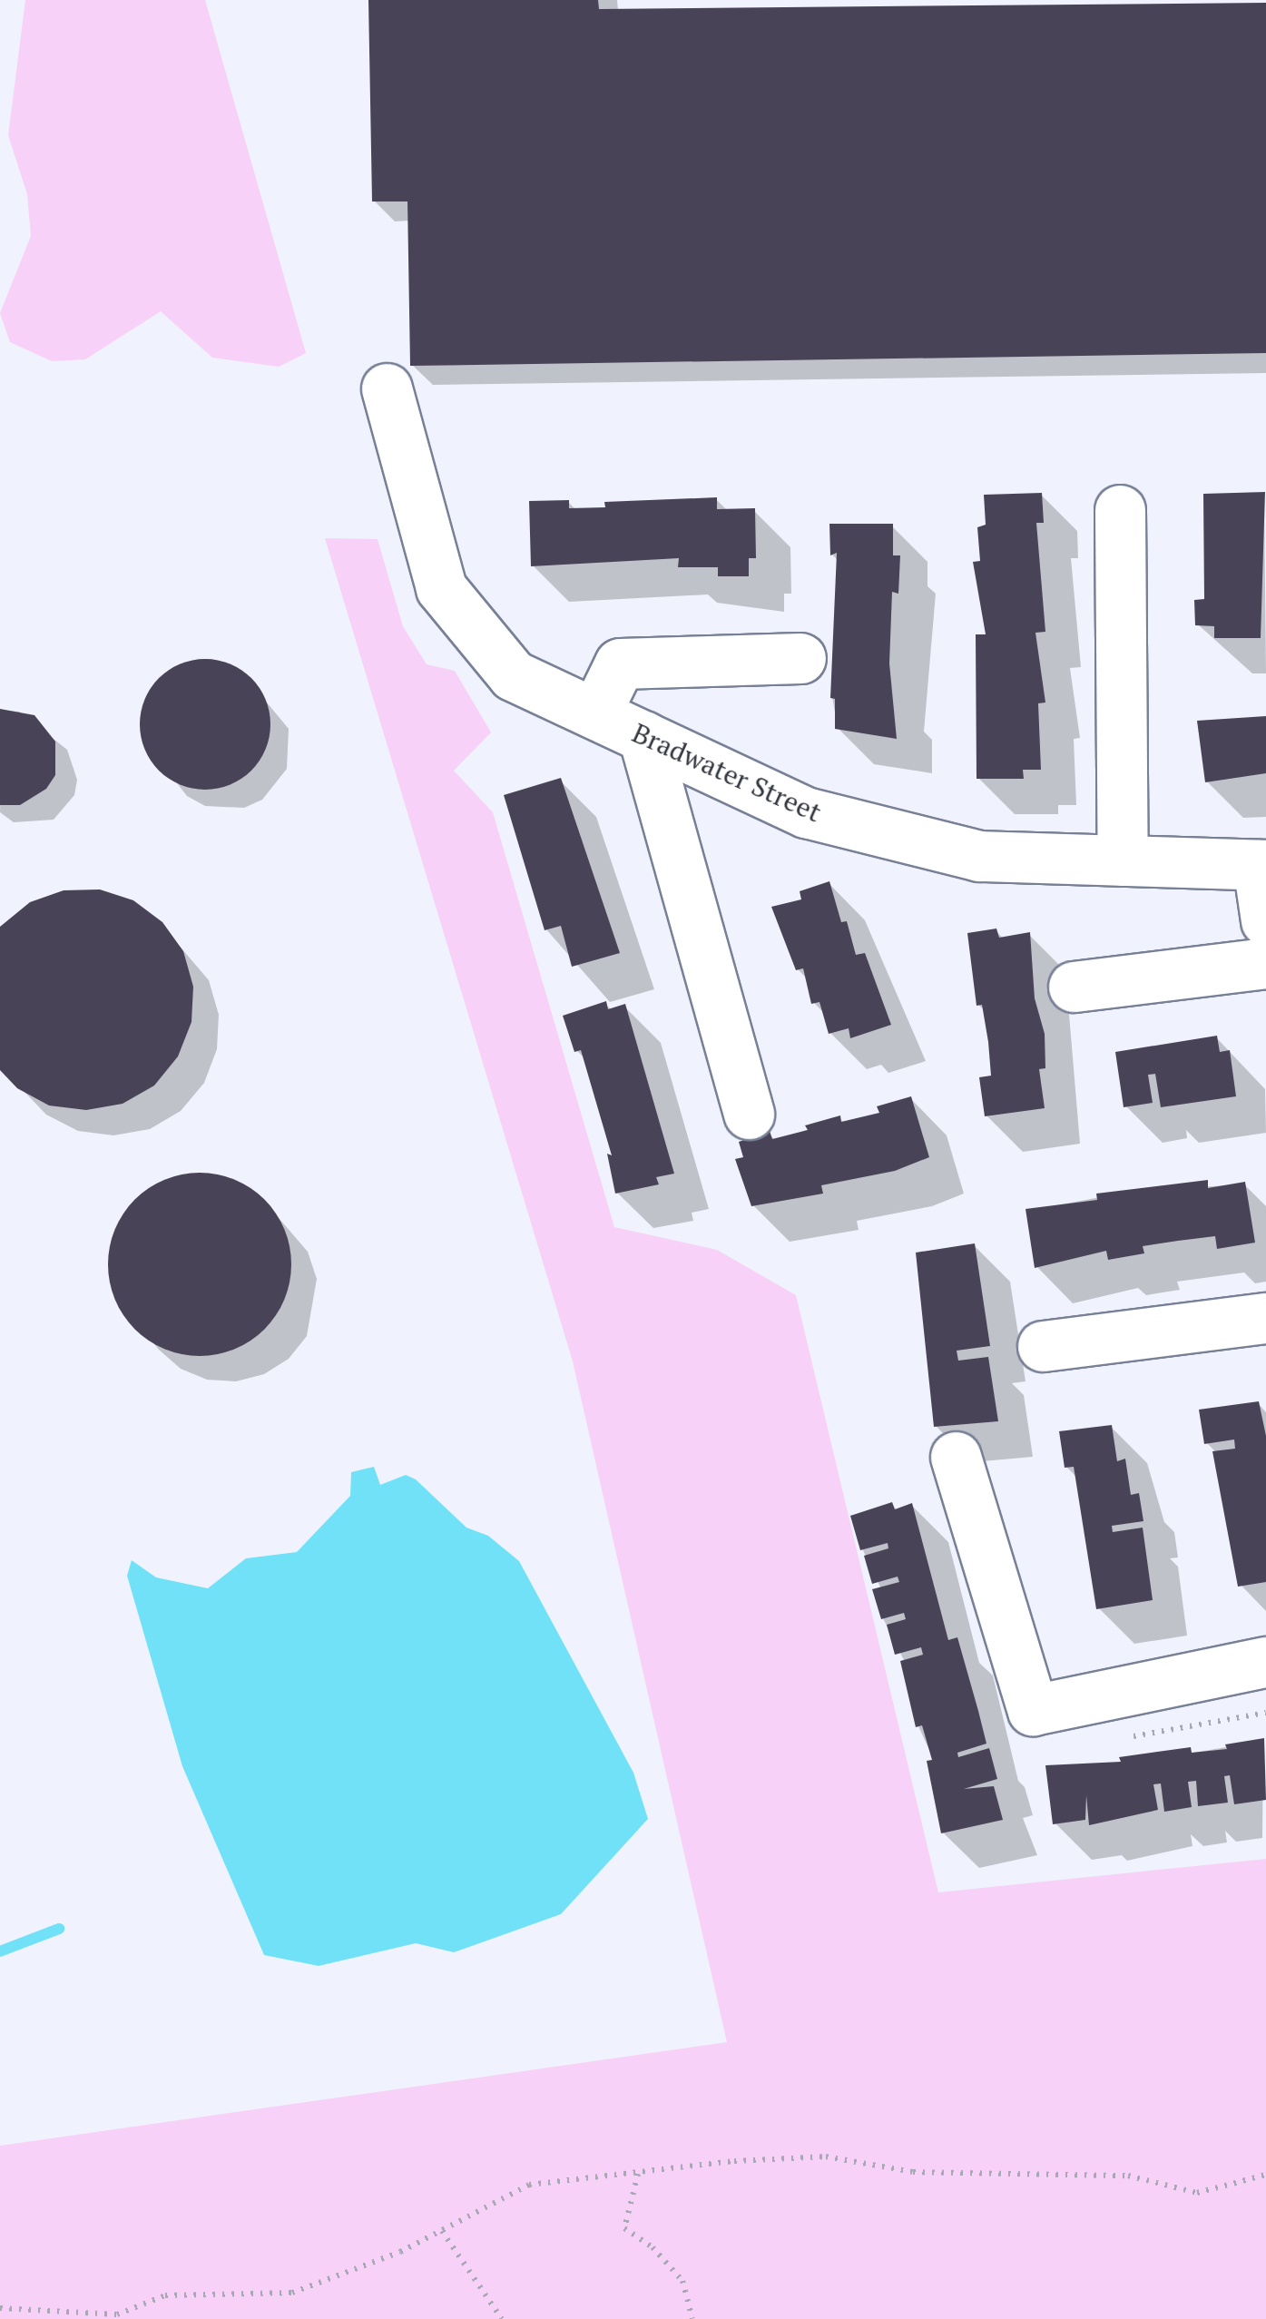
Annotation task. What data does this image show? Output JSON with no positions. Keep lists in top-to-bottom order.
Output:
{
  "streets": {
    "street": ["Bradwater Street"]
  }
}
